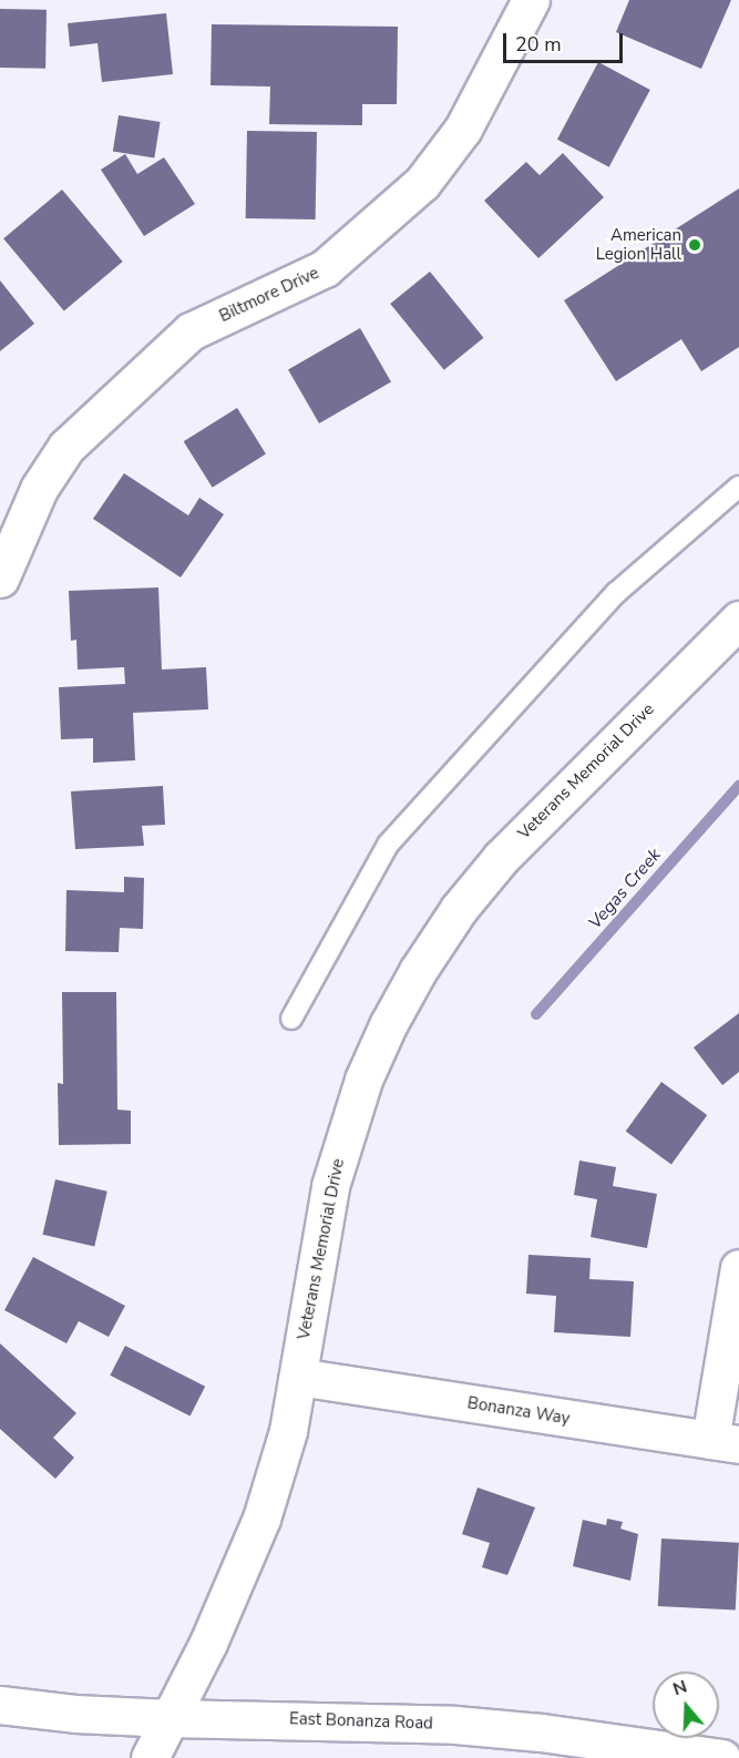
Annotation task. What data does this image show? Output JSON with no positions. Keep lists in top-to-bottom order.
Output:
{
  "streets": {
    "street": [
      "Biltmore Drive",
      "Veterans Memorial Drive",
      "Bonanza Way",
      "East Bonanza Road"
    ]
  },
  "crossings": [
    ["Veterans Memorial Drive", "Bonanza Way"],
    ["Veterans Memorial Drive", "East Bonanza Road"]
  ],
  "water": ["Vegas Creek"],
  "places": ["American Legion Hall"],
  "scale_bar": "20 m",
  "north": "top"
}
